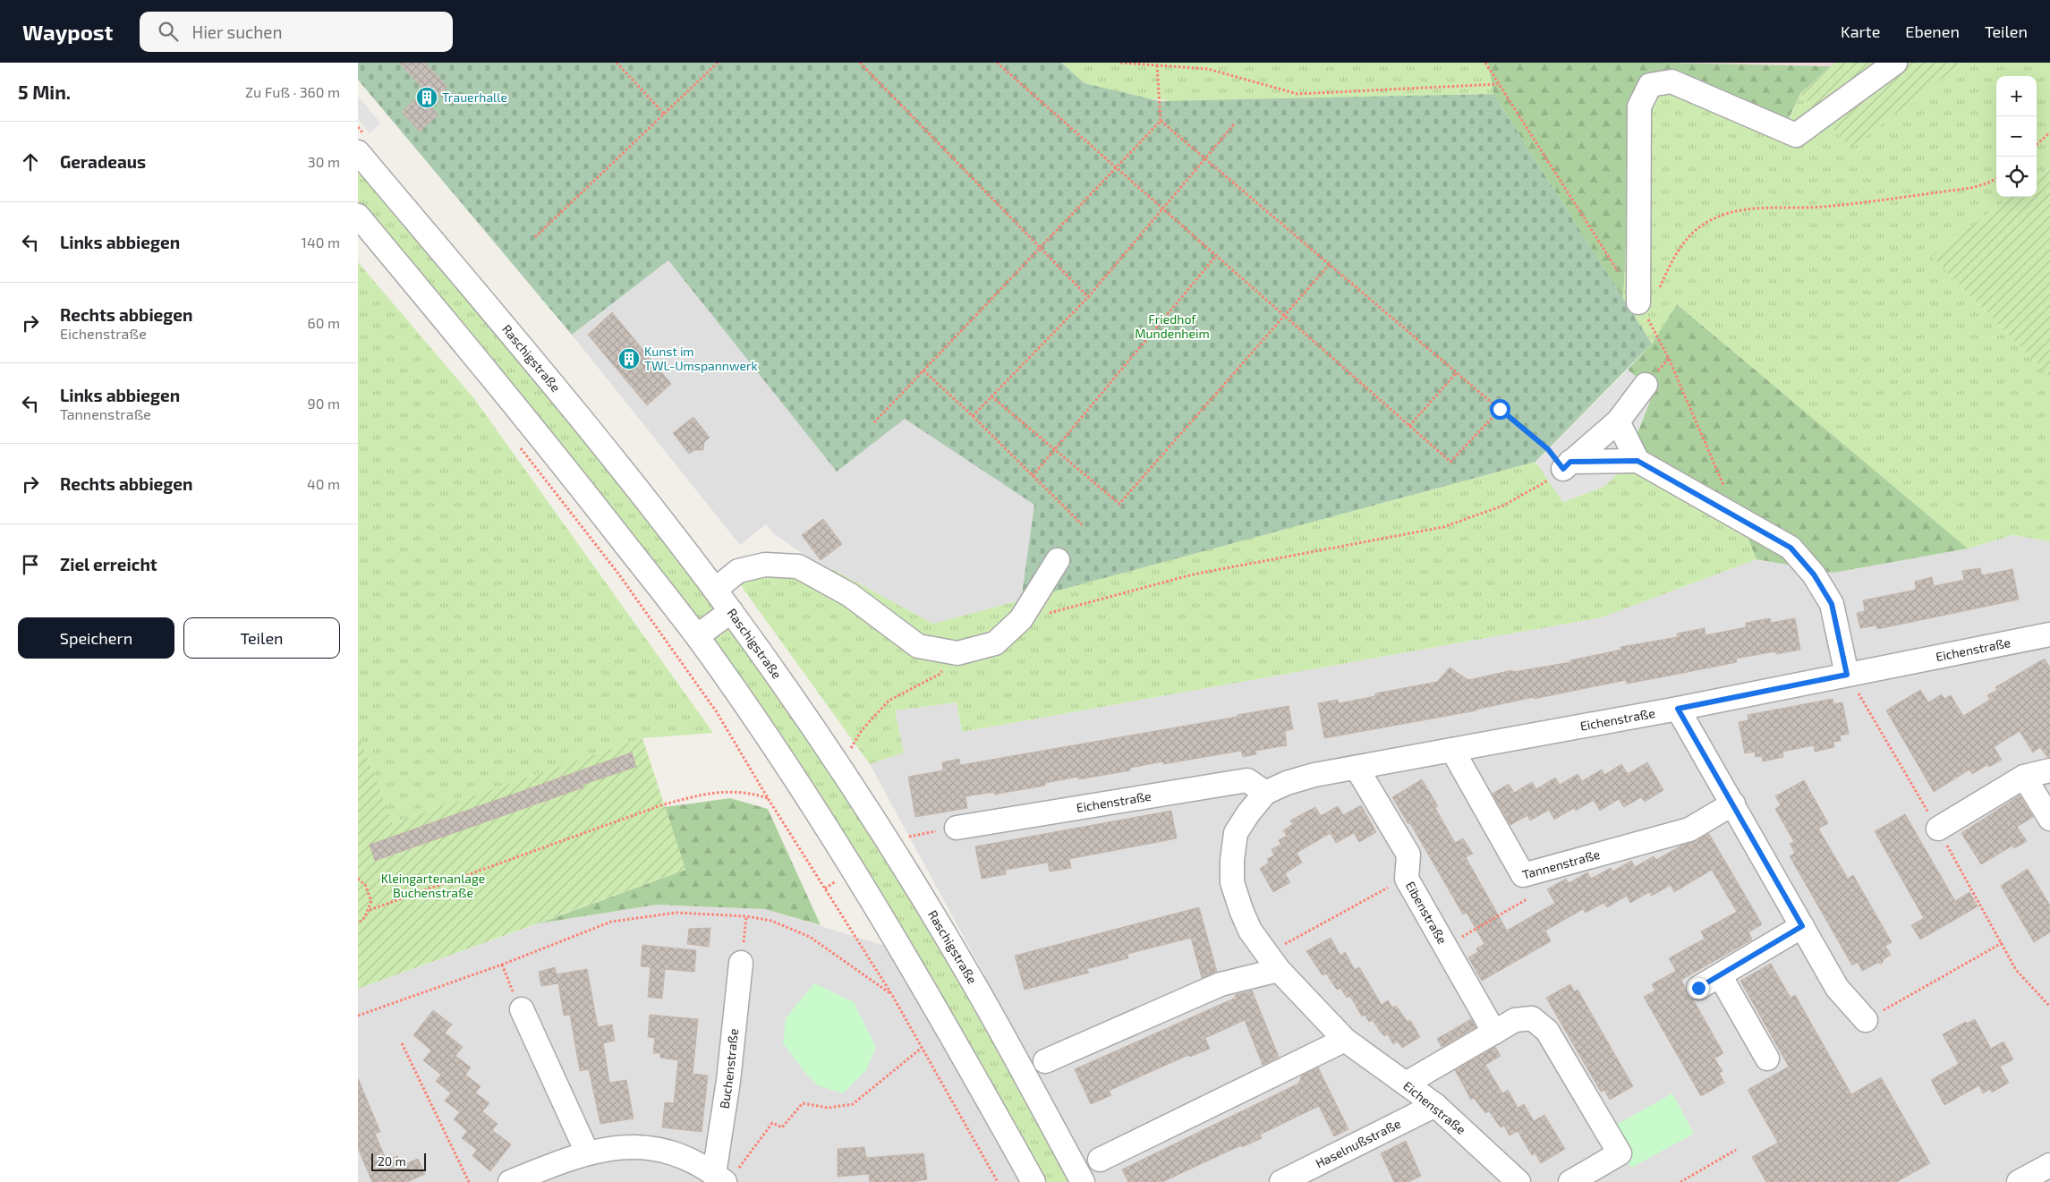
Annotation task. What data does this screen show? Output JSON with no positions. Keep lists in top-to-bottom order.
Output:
{
  "streets": {
    "street": [
      "Raschigstraße",
      "Eichenstraße",
      "Tannenstraße",
      "Eibenstraße",
      "Buchenstraße",
      "Haselnußstraße"
    ]
  },
  "crossings": [
    ["Eichenstraße", "Tannenstraße"],
    ["Eichenstraße", "Eibenstraße"],
    ["Eichenstraße", "Haselnußstraße"]
  ],
  "parks": ["Friedhof Mundenheim", "Kleingartenanlage Buchenstraße"],
  "places": {
    "building": ["Trauerhalle", "Kunst im TWL-Umspannwerk"]
  },
  "scale_bar": "20 m",
  "page": {
    "header": "Waypost",
    "search": "Hier suchen",
    "nav": ["Karte", "Ebenen", "Teilen"],
    "heading": ["5 Min.", "Zu Fuß · 360 m"],
    "map_buttons": ["+", "−"],
    "list": [
      ["Geradeaus", "30 m"],
      ["Links abbiegen", "140 m"],
      ["Rechts abbiegen", "Eichenstraße", "60 m"],
      ["Links abbiegen", "Tannenstraße", "90 m"],
      ["Rechts abbiegen", "40 m"],
      "Ziel erreicht"
    ],
    "buttons": ["Speichern", "Teilen"],
    "scale": "20 m"
  }
}
